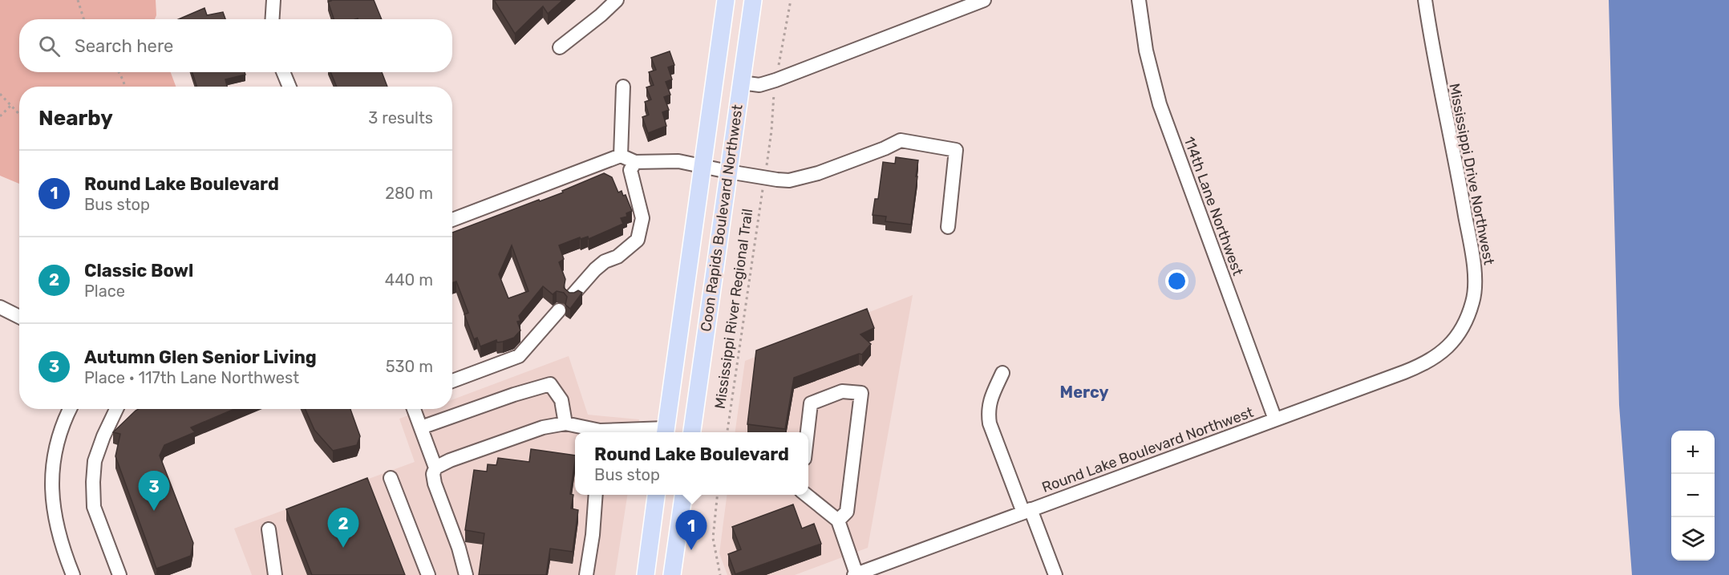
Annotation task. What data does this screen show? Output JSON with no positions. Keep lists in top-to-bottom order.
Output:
{
  "streets": {
    "main road": ["Coon Rapids Boulevard Northwest"],
    "street": ["Mississippi Drive Northwest", "114th Lane Northwest", "Round Lake Boulevard Northwest"],
    "path": ["Mississippi River Regional Trail"]
  },
  "crossings": [
    ["Mississippi Drive Northwest", "Round Lake Boulevard Northwest"],
    ["114th Lane Northwest", "Round Lake Boulevard Northwest"]
  ],
  "districts": ["Mercy"],
  "page": {
    "search": "Search here",
    "heading": ["Nearby", "3 results"],
    "list": [
      {
        "mark": "1",
        "name": "Round Lake Boulevard",
        "note": "Bus stop",
        "value": "280 m"
      },
      {
        "mark": "2",
        "name": "Classic Bowl",
        "note": "Place",
        "value": "440 m"
      },
      {
        "mark": "3",
        "name": "Autumn Glen Senior Living",
        "note": "Place · 117th Lane Northwest",
        "value": "530 m"
      }
    ],
    "map_buttons": ["+", "−"],
    "popup": ["Round Lake Boulevard", "Bus stop"],
    "pins": ["3", "2", "1"]
  }
}
